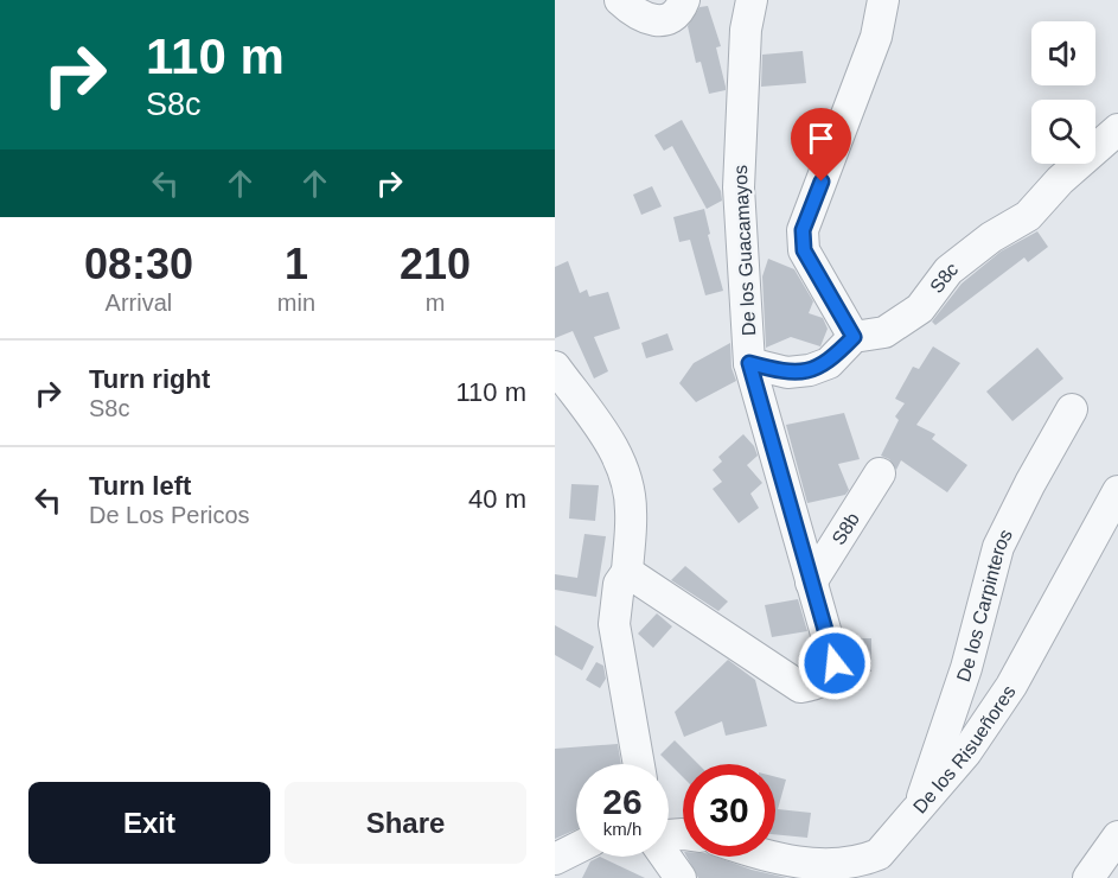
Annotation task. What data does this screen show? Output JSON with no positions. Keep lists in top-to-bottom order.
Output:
{
  "streets": {
    "street": [
      "De los Guacamayos",
      "S8c",
      "S8b",
      "De los Carpinteros",
      "De los Risueñores"
    ]
  },
  "crossings": [
    ["De los Guacamayos", "S8b"],
    ["De los Carpinteros", "De los Risueñores"]
  ],
  "page": {
    "turn": ["110 m", "S8c"],
    "eta": [
      "08:30",
      "Arrival",
      "1",
      "min",
      "210",
      "m"
    ],
    "list": [
      {
        "name": "Turn right",
        "note": "S8c",
        "value": "110 m"
      },
      {
        "name": "Turn left",
        "note": "De Los Pericos",
        "value": "40 m"
      }
    ],
    "speed": "26 km/h",
    "limit": "30",
    "buttons": ["Exit", "Share"]
  }
}
